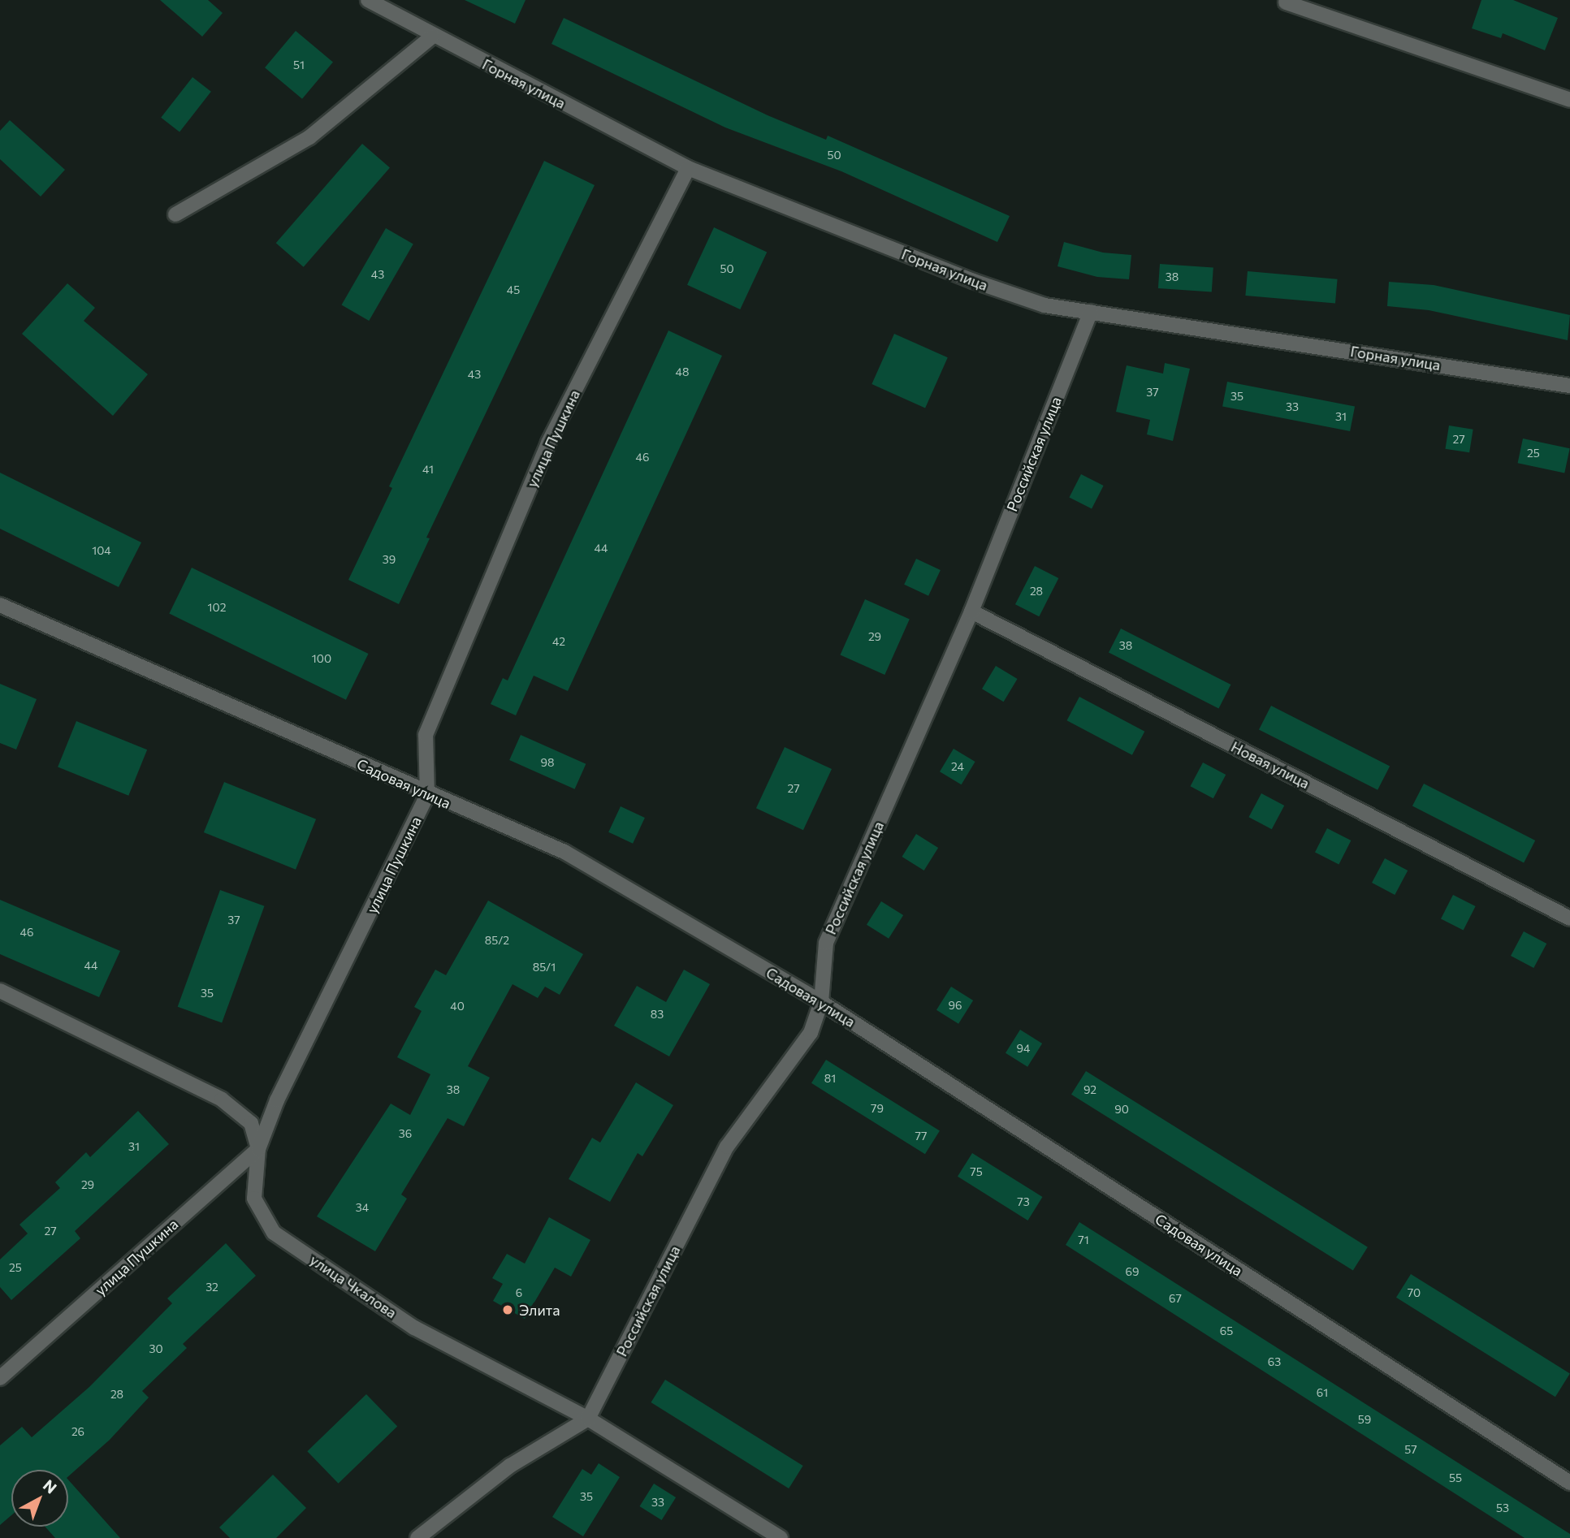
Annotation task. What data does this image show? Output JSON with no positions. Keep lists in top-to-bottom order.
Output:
{
  "streets": {
    "street": [
      "Горная улица",
      "улица Пушкина",
      "Российская улица",
      "Новая улица",
      "Садовая улица",
      "улица Чкалова"
    ]
  },
  "crossings": [
    ["Горная улица", "улица Пушкина"],
    ["Горная улица", "Российская улица"],
    ["улица Пушкина", "Садовая улица"],
    ["улица Пушкина", "улица Чкалова"],
    ["Российская улица", "Новая улица"],
    ["Российская улица", "Садовая улица"],
    ["Российская улица", "улица Чкалова"]
  ],
  "places": ["Элита"],
  "house_numbers": [
    "51",
    "50",
    "50",
    "43",
    "38",
    "45",
    "48",
    "43",
    "37",
    "35",
    "33",
    "31",
    "27",
    "25",
    "46",
    "41",
    "44",
    "104",
    "39",
    "28",
    "102",
    "29",
    "42",
    "38",
    "100",
    "98",
    "24",
    "27",
    "37",
    "46",
    "85/2",
    "44",
    "85/1",
    "35",
    "96",
    "40",
    "83",
    "94",
    "81",
    "38",
    "92",
    "79",
    "90",
    "36",
    "77",
    "31",
    "75",
    "29",
    "73",
    "34",
    "27",
    "71",
    "25",
    "69",
    "32",
    "6",
    "70",
    "67",
    "65",
    "30",
    "63",
    "61",
    "28",
    "59",
    "26",
    "57",
    "55",
    "35",
    "33",
    "53"
  ],
  "north": "top right"
}
